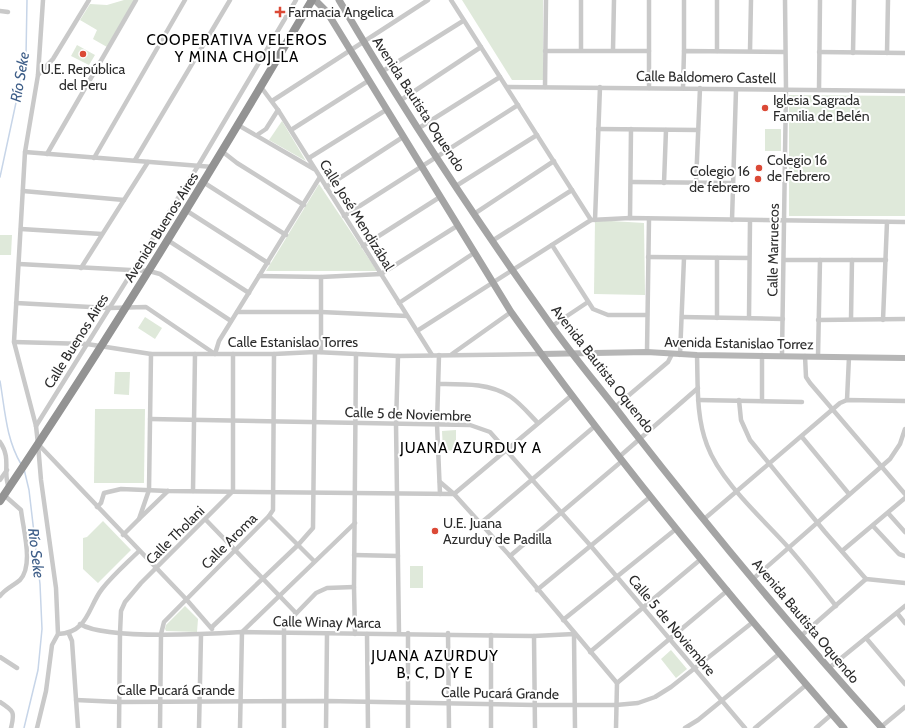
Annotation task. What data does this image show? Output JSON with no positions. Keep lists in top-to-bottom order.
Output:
{
  "streets": {
    "highway": ["Avenida Buenos Aires"],
    "main road": ["Avenida Bautista Oquendo"],
    "street": [
      "Calle Baldomero Castell",
      "Calle José Mendizábal",
      "Calle Marruecos",
      "Calle Buenos Aires",
      "Calle Estanislao Torres",
      "Avenida Estanislao Torrez",
      "Calle 5 de Noviembre",
      "Calle Tholani",
      "Calle Aroma",
      "Calle Winay Marca",
      "Calle Pucará Grande"
    ]
  },
  "crossings": [
    ["Calle Baldomero Castell", "Calle Marruecos"],
    ["Avenida Bautista Oquendo", "Calle Estanislao Torres"],
    ["Avenida Bautista Oquendo", "Avenida Estanislao Torrez"],
    ["Avenida Bautista Oquendo", "Calle Pucará Grande"],
    ["Calle José Mendizábal", "Avenida Buenos Aires"],
    ["Calle José Mendizábal", "Calle Estanislao Torres"],
    ["Avenida Buenos Aires", "Calle Estanislao Torres"],
    ["Calle Marruecos", "Avenida Estanislao Torrez"],
    ["Calle Buenos Aires", "Calle Estanislao Torres"],
    ["Calle Estanislao Torres", "Avenida Estanislao Torrez"],
    ["Calle Estanislao Torres", "Calle Aroma"],
    ["Calle 5 de Noviembre", "Calle Aroma"],
    ["Calle 5 de Noviembre", "Calle Pucará Grande"],
    ["Calle Tholani", "Calle Winay Marca"],
    ["Calle Tholani", "Calle Pucará Grande"],
    ["Calle Aroma", "Calle Winay Marca"],
    ["Calle Aroma", "Calle Pucará Grande"]
  ],
  "districts": ["COOPERATIVA VELEROS Y MINA CHOJLLA", "JUANA AZURDUY A", "JUANA AZURDUY B, C, D Y E"],
  "water": ["Río Seke"],
  "places": {
    "health": ["Farmacia Angelica"],
    "other": [
      "U.E. República del Peru",
      "Iglesia Sagrada Familia de Belén",
      "Colegio 16 de Febrero",
      "Colegio 16 de febrero",
      "U.E. Juana Azurduy de Padilla"
    ]
  }
}
